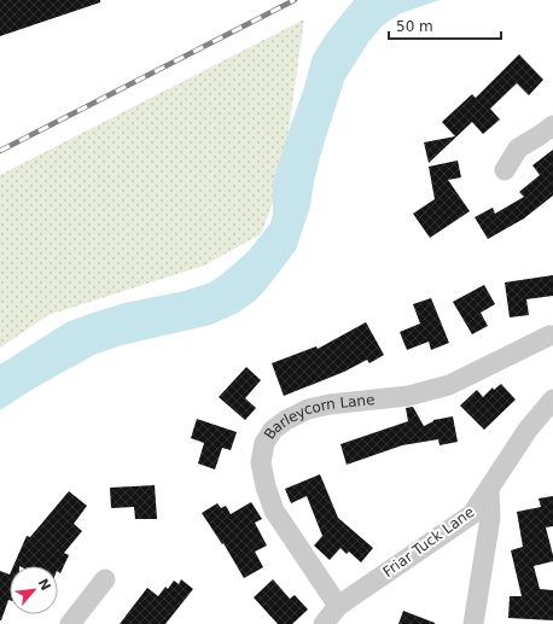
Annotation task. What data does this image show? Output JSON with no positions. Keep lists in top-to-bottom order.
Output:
{
  "streets": {
    "street": ["Barleycorn Lane", "Friar Tuck Lane"]
  },
  "crossings": [
    ["Barleycorn Lane", "Friar Tuck Lane"]
  ],
  "scale_bar": "50 m",
  "north": "top right"
}
